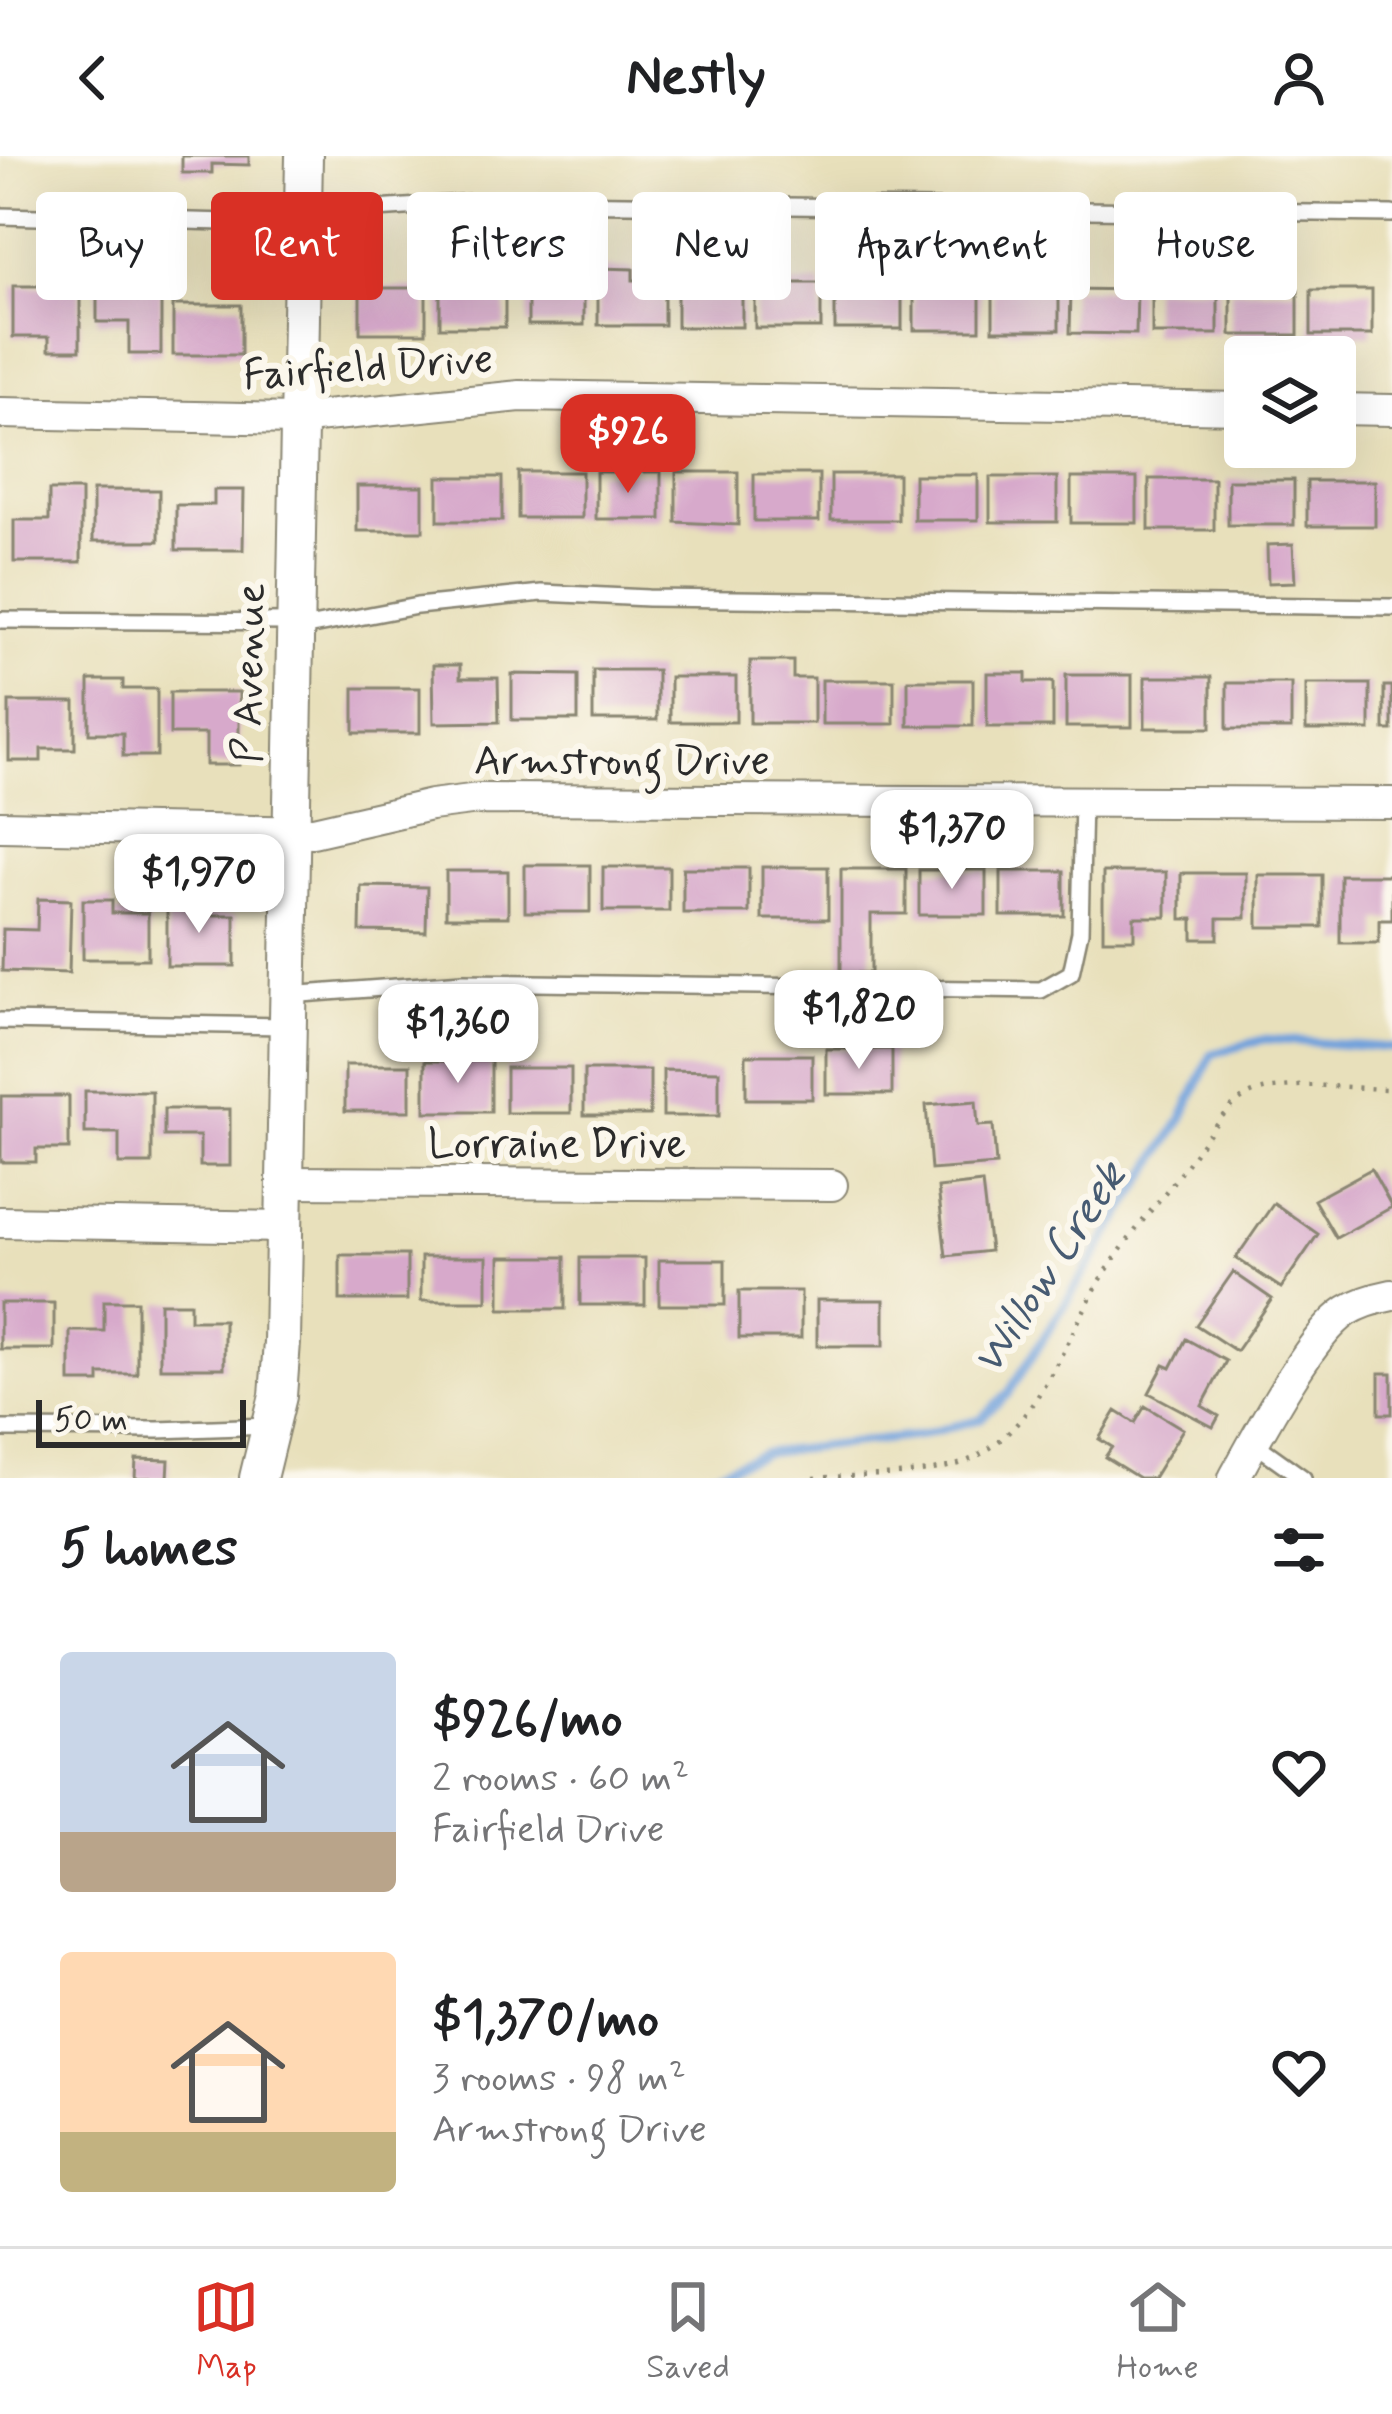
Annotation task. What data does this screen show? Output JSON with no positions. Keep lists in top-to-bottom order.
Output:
{
  "streets": {
    "street": [
      "Fairfield Drive",
      "P Avenue",
      "Armstrong Drive",
      "Lorraine Drive"
    ]
  },
  "crossings": [
    ["Fairfield Drive", "P Avenue"],
    ["P Avenue", "Armstrong Drive"],
    ["P Avenue", "Lorraine Drive"]
  ],
  "water": ["Willow Creek"],
  "scale_bar": "50 m",
  "page": {
    "header": "Nestly",
    "chip": [
      "Buy",
      "Rent",
      "Filters",
      "New",
      "Apartment",
      "House"
    ],
    "price": [
      "$926",
      "$1,370",
      "$1,970",
      "$1,820",
      "$1,360"
    ],
    "scale": "50 m",
    "heading": "5 homes",
    "list": [
      {
        "name": "$926/mo",
        "note": "2 rooms · 60 m² · Fairfield Drive"
      },
      {
        "name": "$1,370/mo",
        "note": "3 rooms · 98 m² · Armstrong Drive"
      }
    ],
    "tabs": ["Map", "Saved", "Home"]
  }
}
